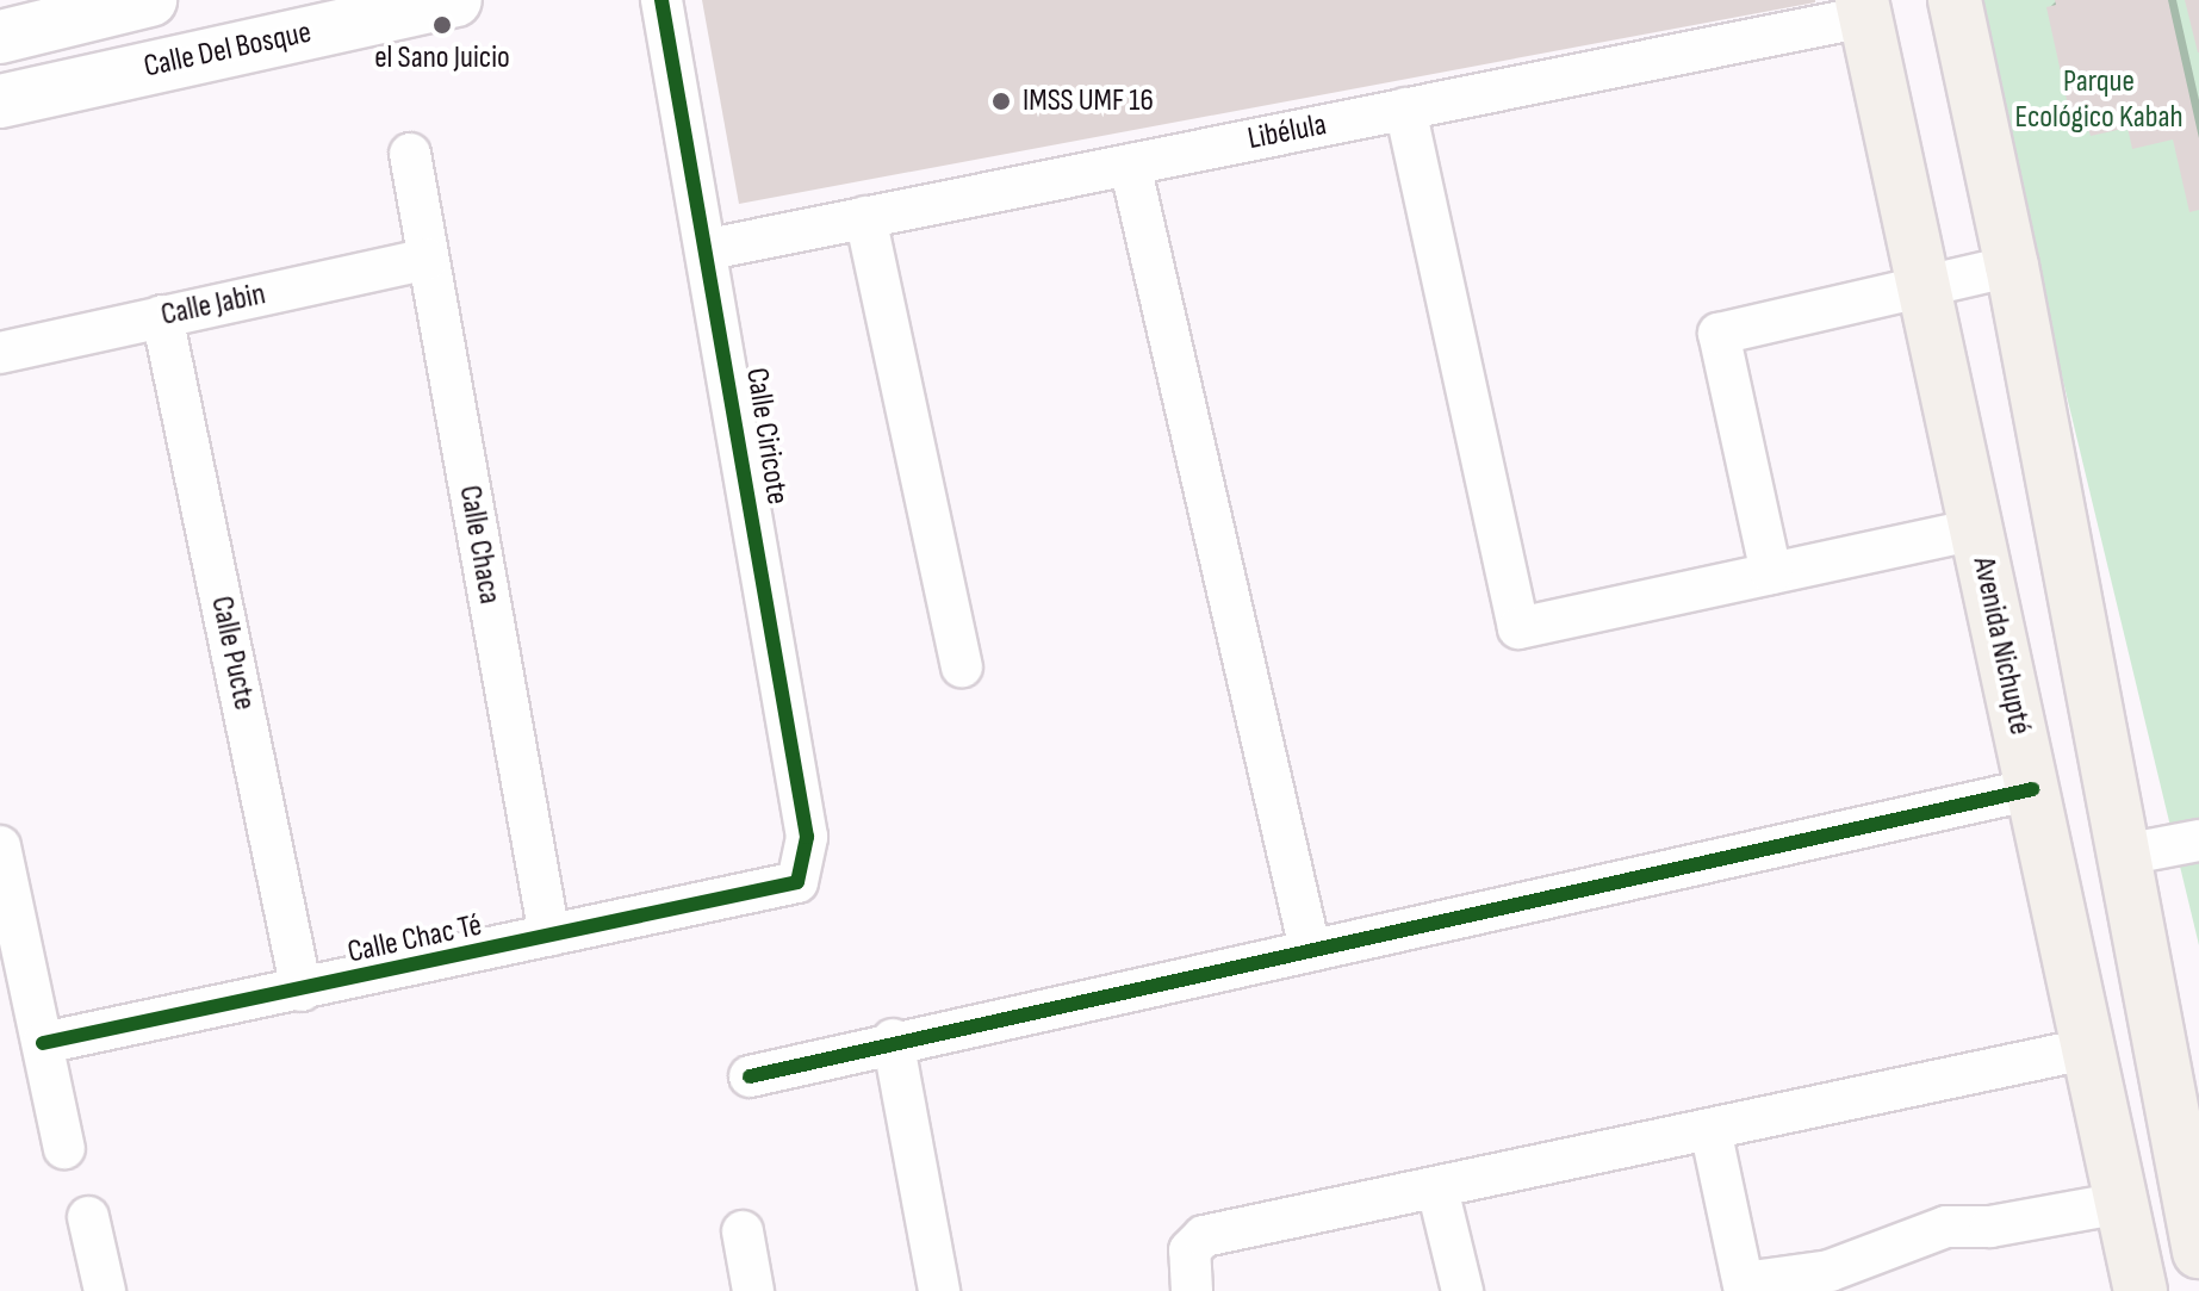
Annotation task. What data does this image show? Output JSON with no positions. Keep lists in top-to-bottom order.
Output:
{
  "streets": {
    "main road": ["Avenida Nichupté"],
    "street": [
      "Calle Del Bosque",
      "Libélula",
      "Calle Jabin",
      "Calle Ciricote",
      "Calle Chaca",
      "Calle Pucte",
      "Calle Chac Té"
    ]
  },
  "crossings": [
    ["Libélula", "Calle Ciricote"],
    ["Libélula", "Avenida Nichupté"],
    ["Calle Jabin", "Calle Chaca"],
    ["Calle Jabin", "Calle Pucte"],
    ["Calle Ciricote", "Calle Chac Té"],
    ["Calle Chaca", "Calle Chac Té"],
    ["Calle Pucte", "Calle Chac Té"]
  ],
  "parks": ["Parque Ecológico Kabah"],
  "places": ["el Sano Juicio", "IMSS UMF 16"]
}
